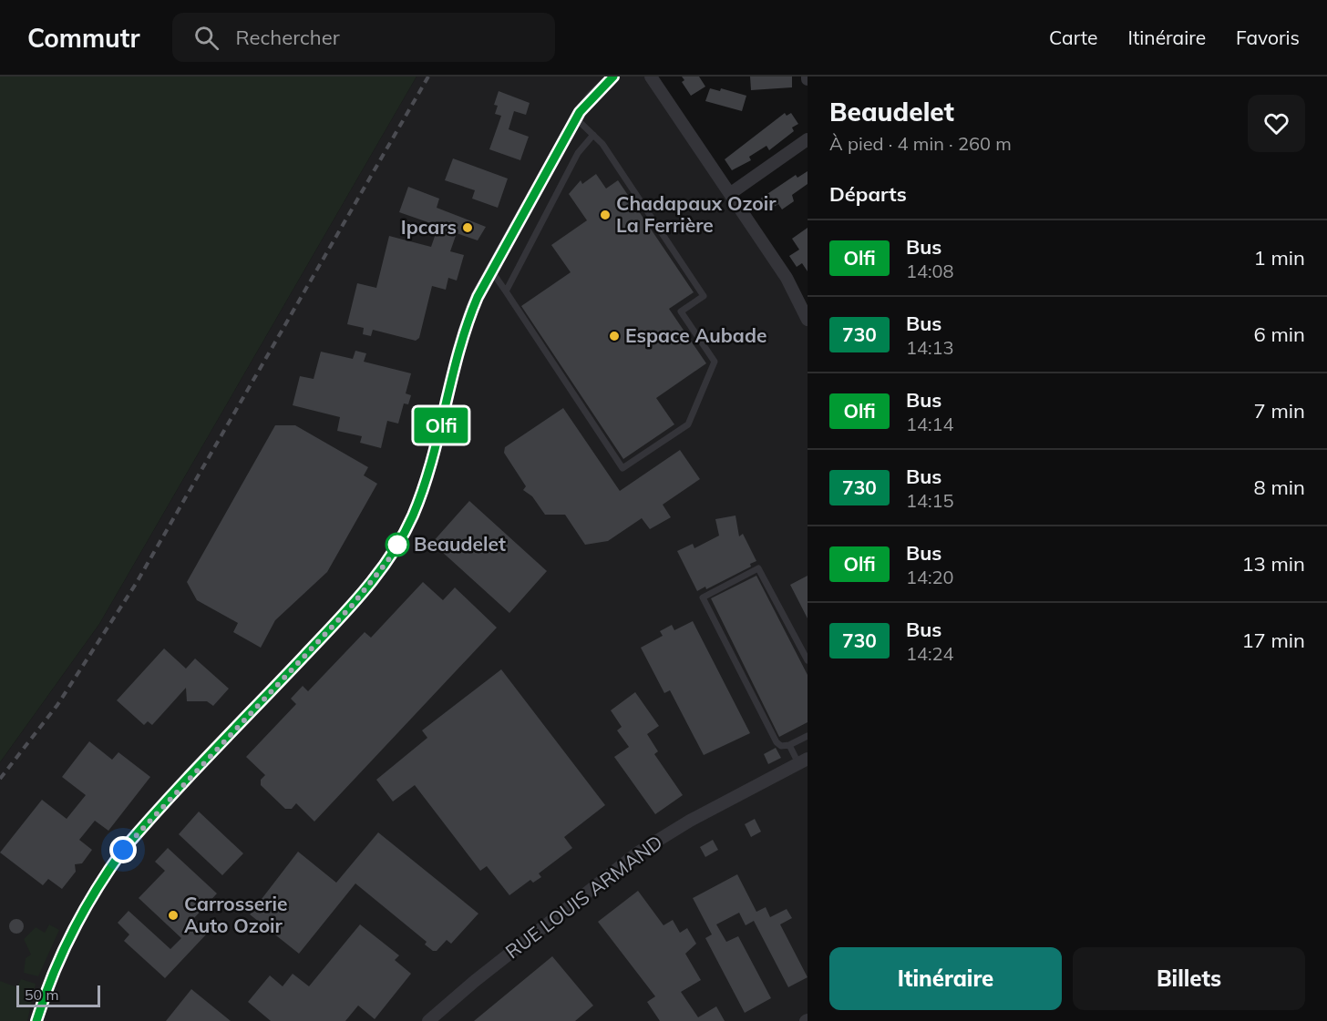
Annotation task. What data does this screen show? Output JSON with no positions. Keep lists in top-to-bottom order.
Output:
{
  "streets": {
    "street": ["RUE LOUIS ARMAND"]
  },
  "places": [
    "Chadapaux Ozoir La Ferrière",
    "Ipcars",
    "Espace Aubade",
    "Beaudelet",
    "Carrosserie Auto Ozoir"
  ],
  "lines": ["bus line Olfi"],
  "scale_bar": "50 m",
  "page": {
    "header": "Commutr",
    "search": "Rechercher",
    "nav": ["Carte", "Itinéraire", "Favoris"],
    "on_map": "Olfi",
    "heading": [
      ["Beaudelet", "À pied · 4 min · 260 m"],
      "Départs"
    ],
    "list": [
      {
        "mark": "Olfi",
        "name": "Bus",
        "note": "14:08",
        "value": "1 min"
      },
      {
        "mark": "730",
        "name": "Bus",
        "note": "14:13",
        "value": "6 min"
      },
      {
        "mark": "Olfi",
        "name": "Bus",
        "note": "14:14",
        "value": "7 min"
      },
      {
        "mark": "730",
        "name": "Bus",
        "note": "14:15",
        "value": "8 min"
      },
      {
        "mark": "Olfi",
        "name": "Bus",
        "note": "14:20",
        "value": "13 min"
      },
      {
        "mark": "730",
        "name": "Bus",
        "note": "14:24",
        "value": "17 min"
      }
    ],
    "buttons": ["Itinéraire", "Billets"],
    "scale": "50 m"
  }
}
